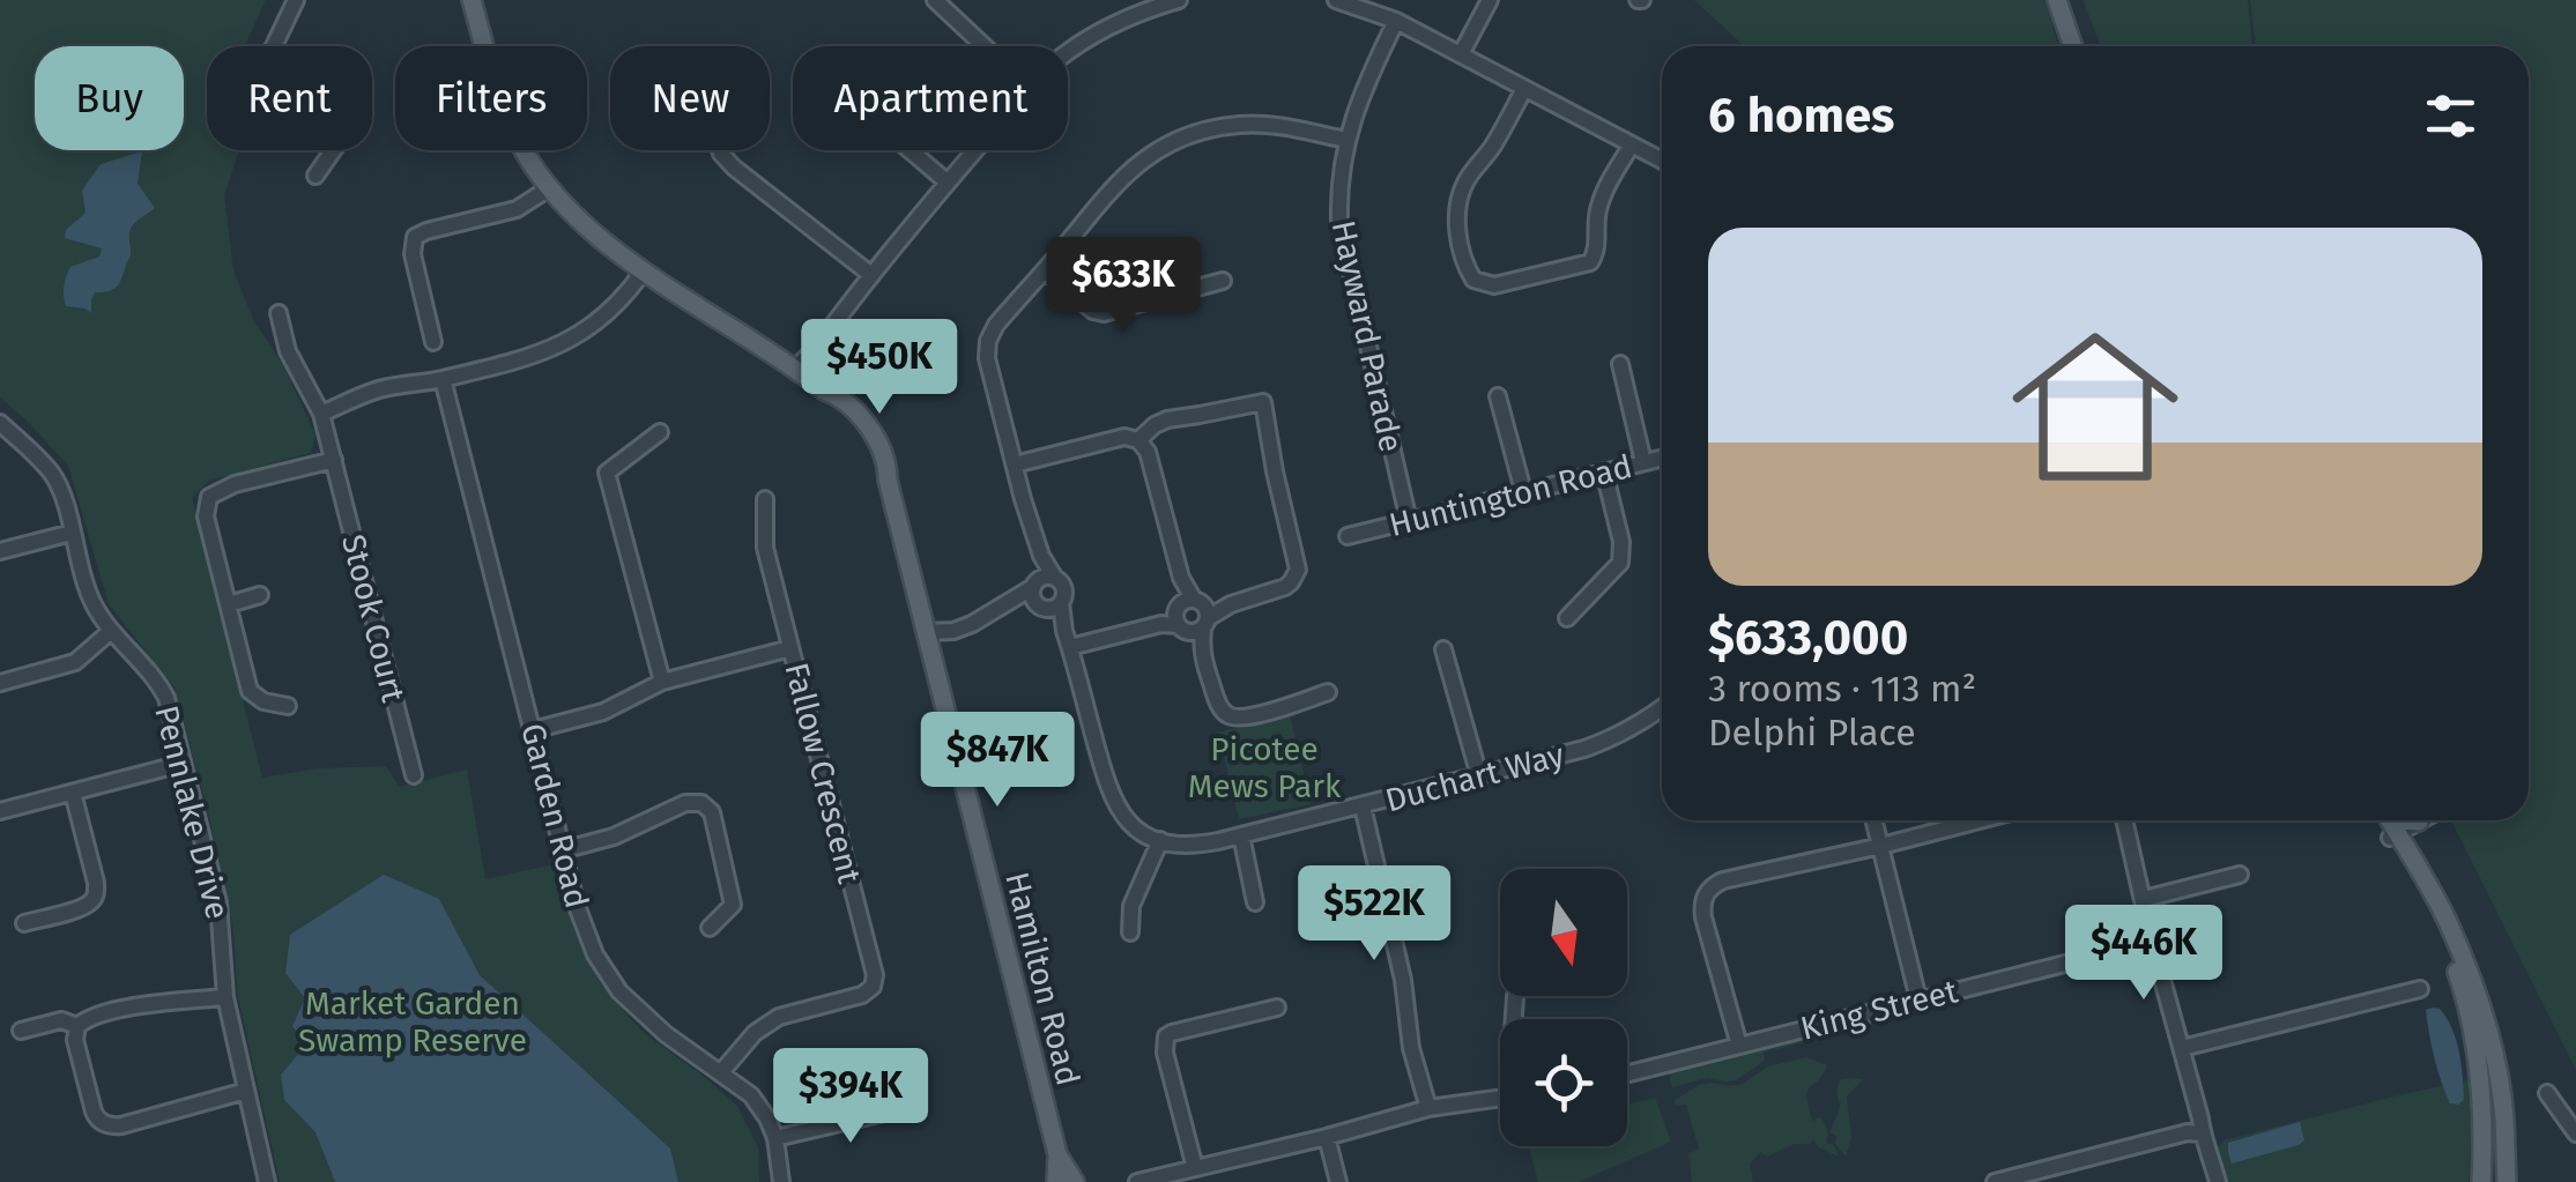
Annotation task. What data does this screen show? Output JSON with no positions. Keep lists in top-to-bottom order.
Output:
{
  "streets": {
    "main road": ["Hamilton Road"],
    "street": [
      "Hayward Parade",
      "Huntington Road",
      "Stook Court",
      "Fallow Crescent",
      "Duchart Way",
      "Pennlake Drive",
      "Garden Road",
      "King Street"
    ]
  },
  "crossings": [
    ["Hayward Parade", "Huntington Road"],
    ["Fallow Crescent", "Garden Road"]
  ],
  "parks": ["Picotee Mews Park", "Market Garden Swamp Reserve"],
  "north": "bottom",
  "page": {
    "chip": [
      "Buy",
      "Rent",
      "Filters",
      "New",
      "Apartment"
    ],
    "heading": "6 homes",
    "list": [
      {
        "name": "$633,000",
        "note": "3 rooms · 113 m² · Delphi Place"
      }
    ],
    "price": [
      "$633K",
      "$450K",
      "$847K",
      "$522K",
      "$446K",
      "$394K"
    ]
  }
}
